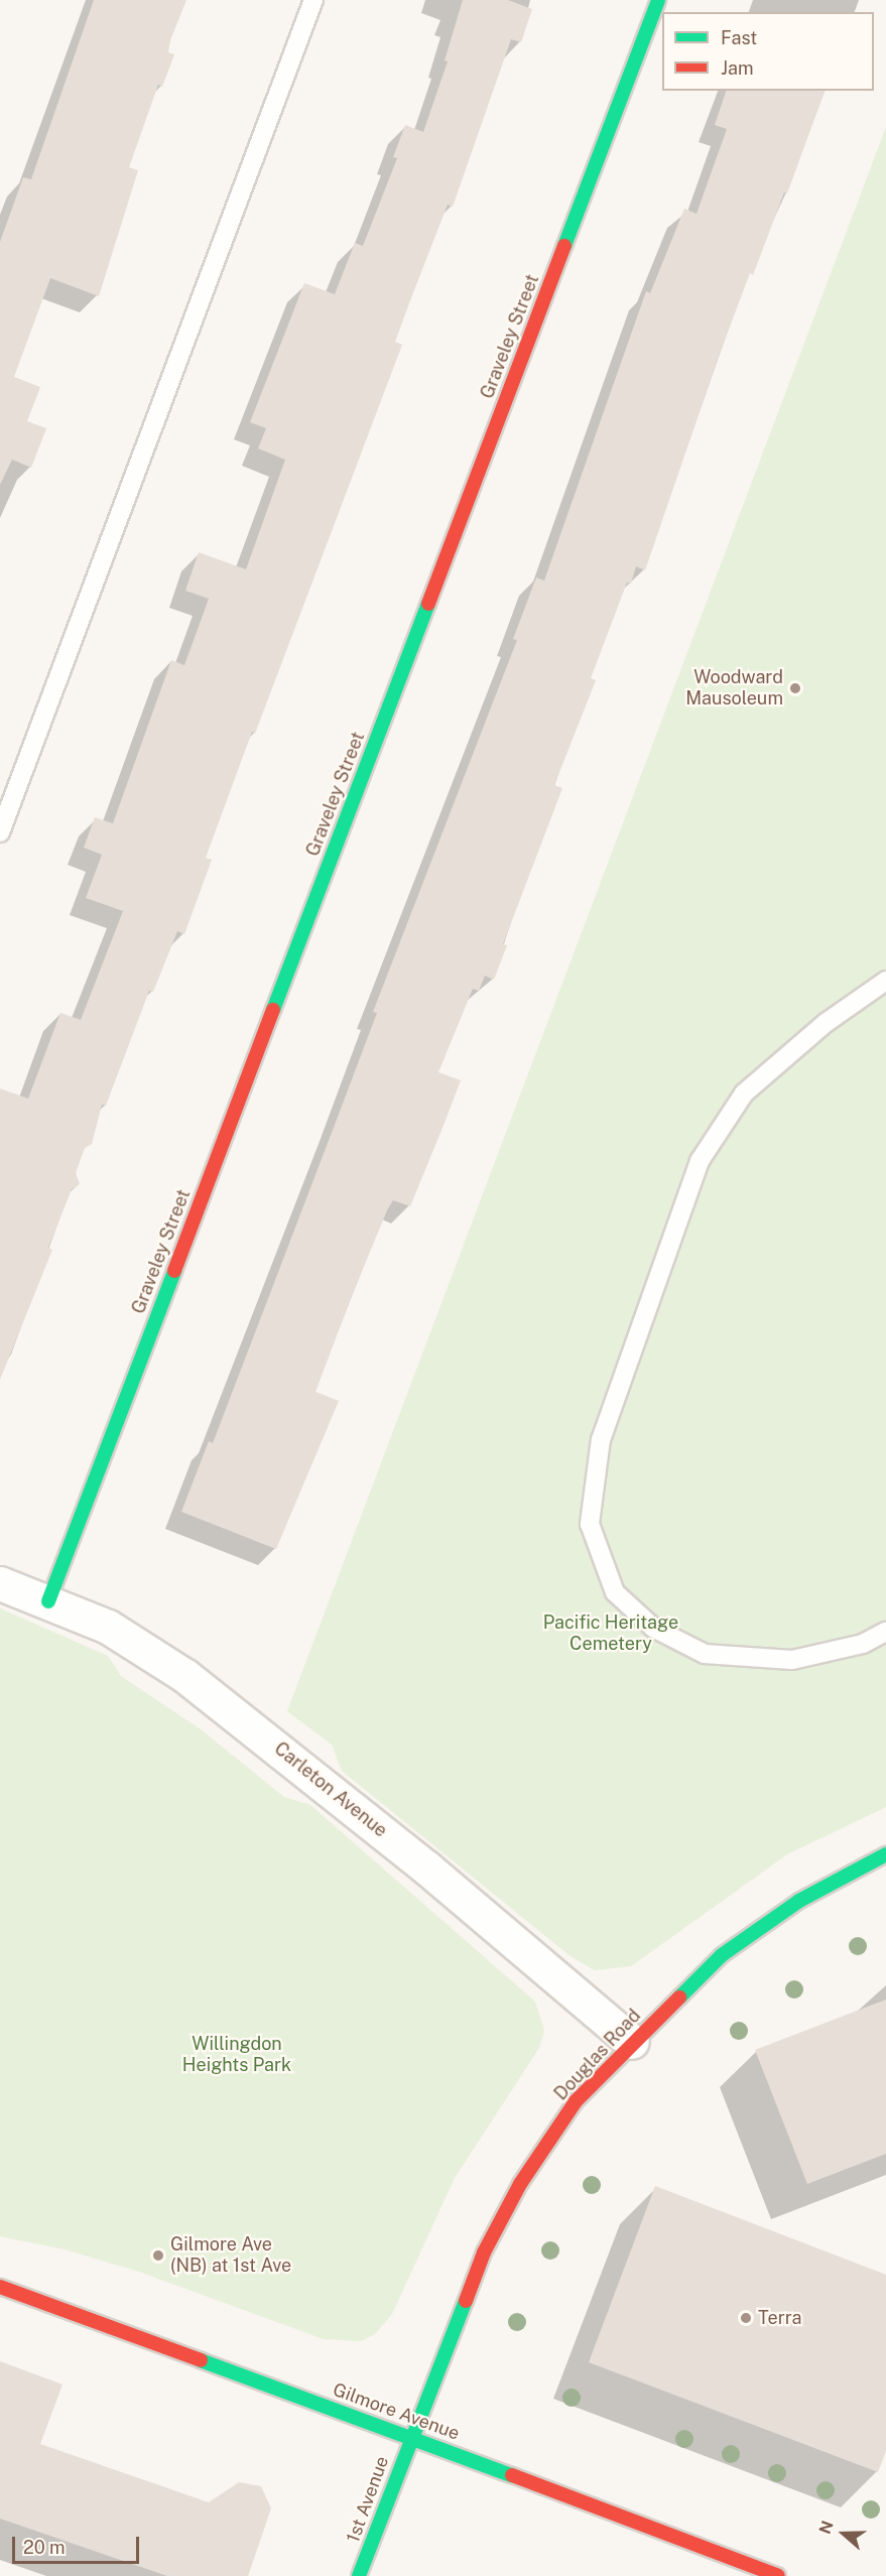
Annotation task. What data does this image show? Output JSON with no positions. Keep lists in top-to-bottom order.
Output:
{
  "streets": {
    "street": [
      "Graveley Street",
      "Carleton Avenue",
      "Douglas Road",
      "Gilmore Avenue",
      "1st Avenue"
    ]
  },
  "crossings": [
    ["Graveley Street", "Carleton Avenue"],
    ["Carleton Avenue", "Douglas Road"],
    ["Douglas Road", "Gilmore Avenue"],
    ["Douglas Road", "1st Avenue"],
    ["Gilmore Avenue", "1st Avenue"]
  ],
  "parks": ["Pacific Heritage Cemetery", "Willingdon Heights Park"],
  "places": ["Woodward Mausoleum", "Gilmore Ave (NB) at 1st Ave", "Terra"],
  "legend": ["Fast", "Jam"],
  "scale_bar": "20 m",
  "north": "left"
}
